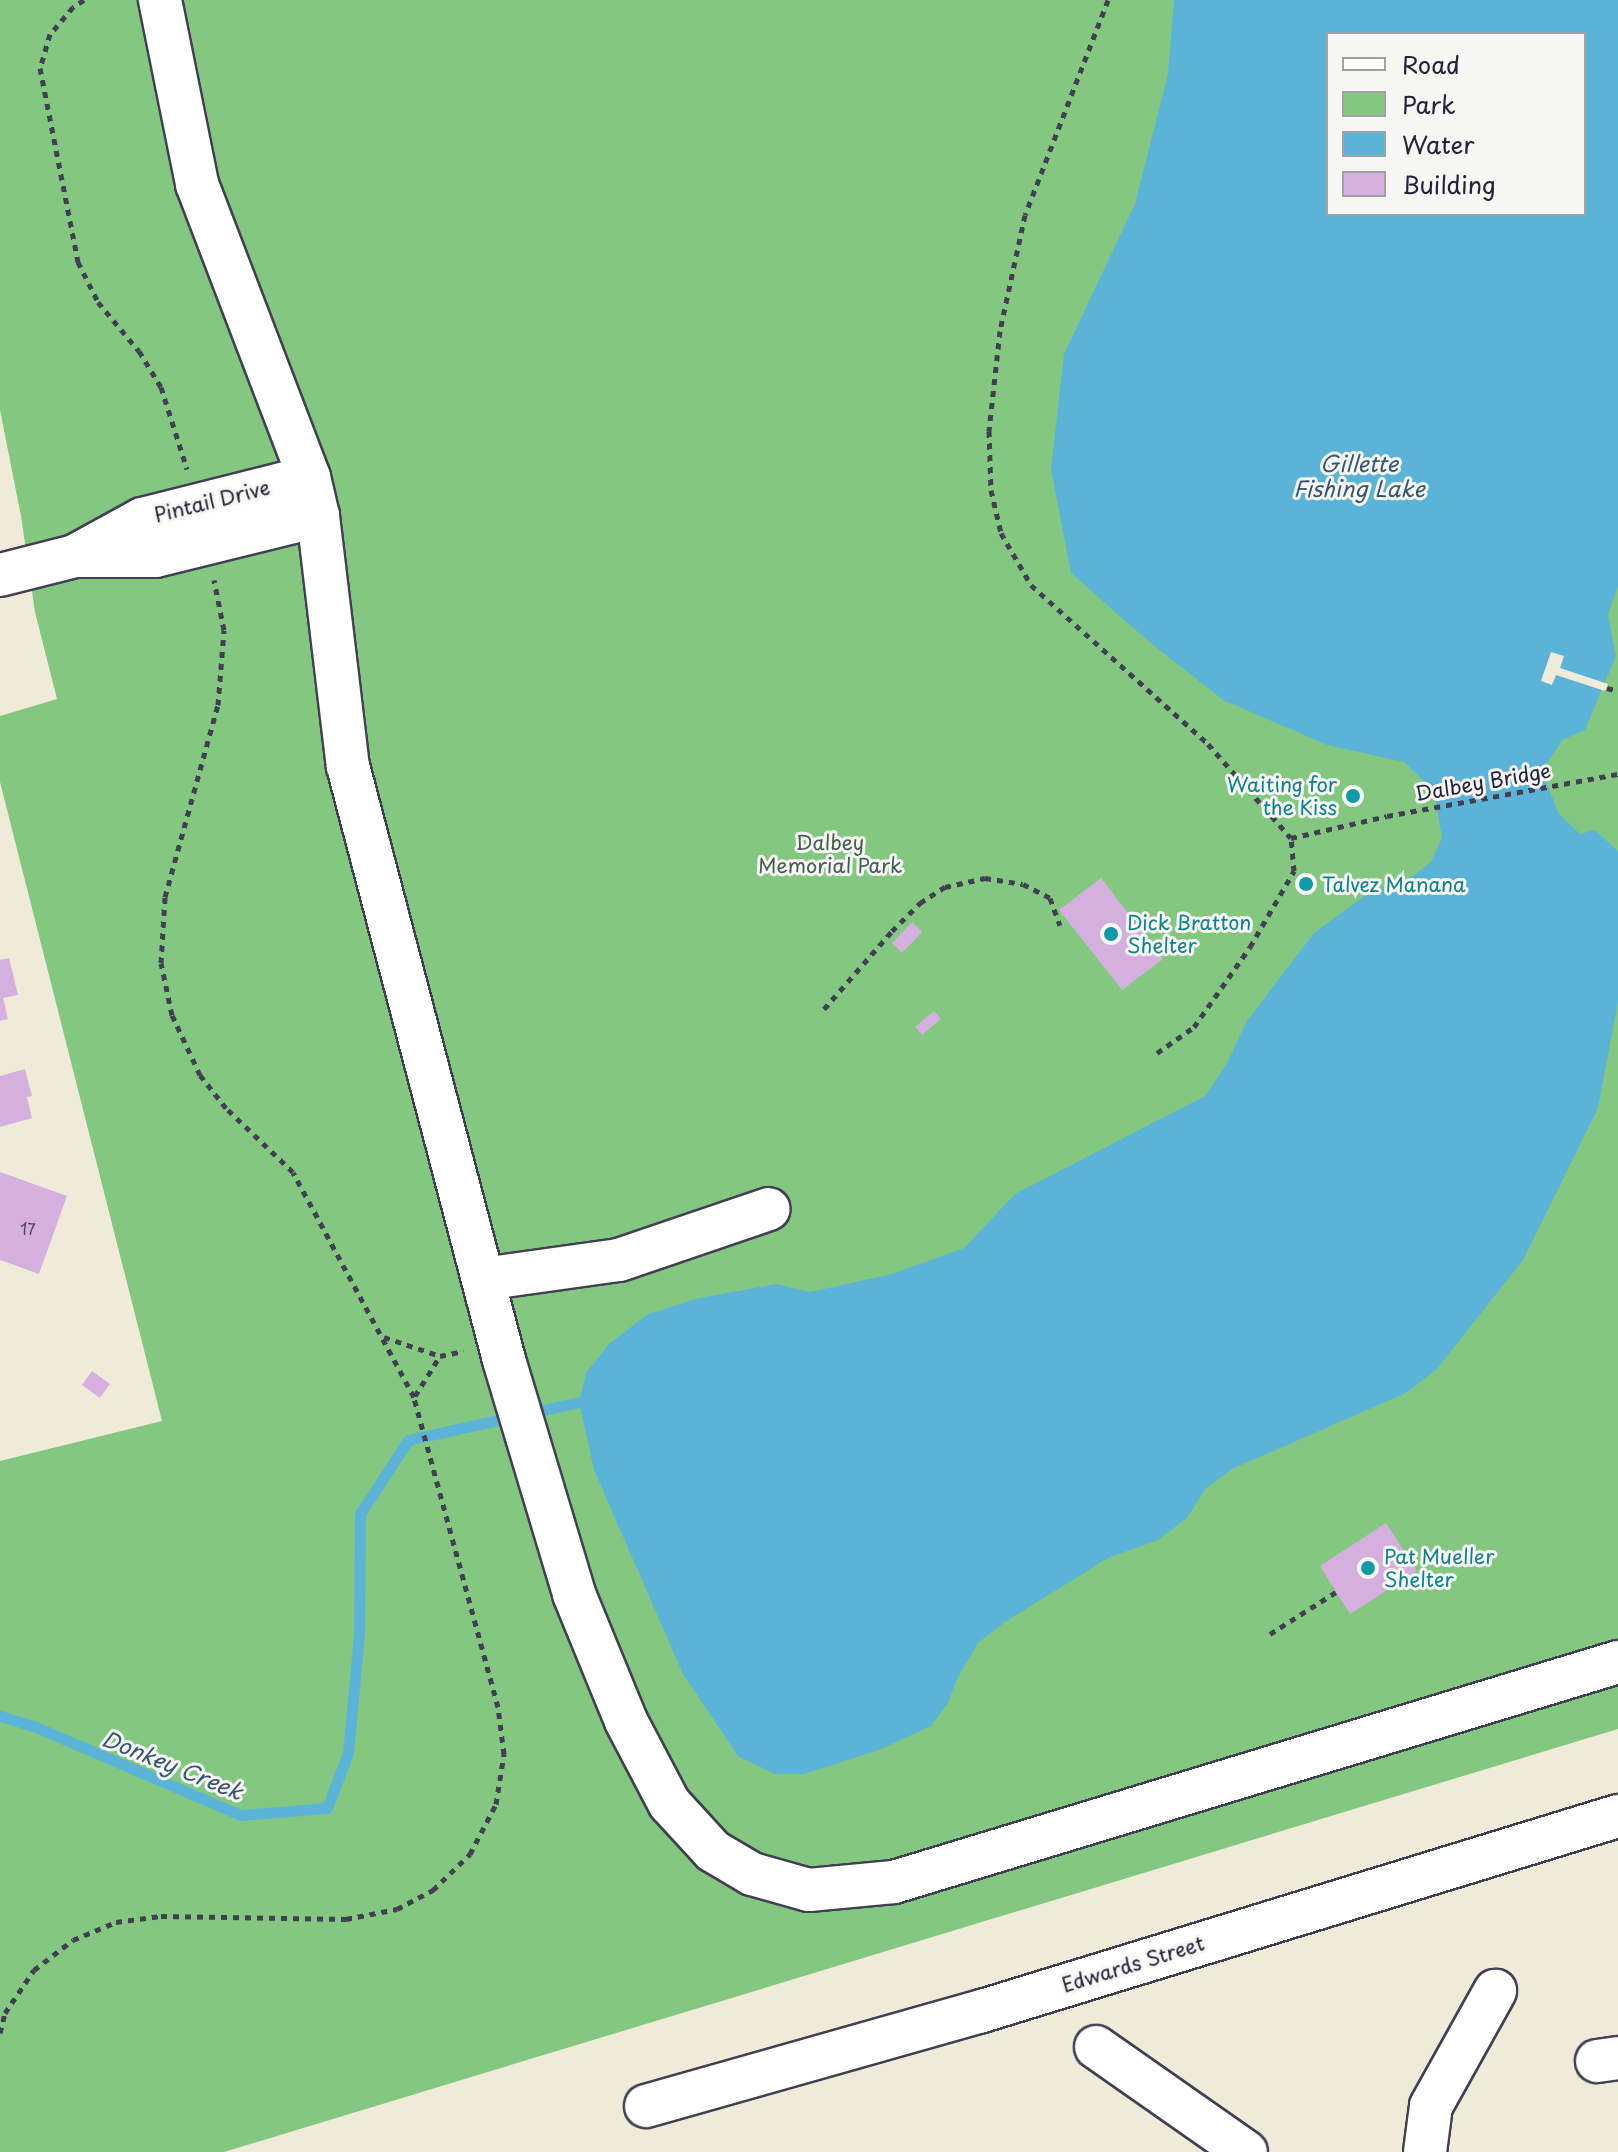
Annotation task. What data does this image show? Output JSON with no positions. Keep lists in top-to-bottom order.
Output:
{
  "streets": {
    "street": ["Pintail Drive", "Edwards Street"],
    "path": ["Dalbey Bridge"]
  },
  "water": ["Gillette Fishing Lake", "Donkey Creek"],
  "parks": ["Dalbey Memorial Park"],
  "places": [
    "Waiting for the Kiss",
    "Talvez Manana",
    "Dick Bratton Shelter",
    "Pat Mueller Shelter"
  ],
  "house_numbers": ["17"],
  "legend": [
    "Road",
    "Park",
    "Water",
    "Building"
  ]
}
